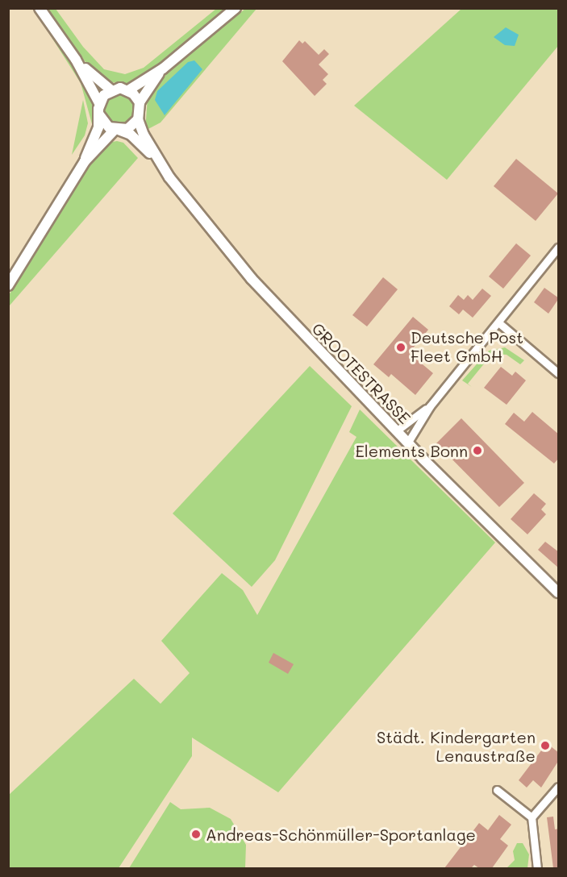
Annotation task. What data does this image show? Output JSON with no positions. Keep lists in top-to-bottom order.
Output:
{
  "streets": {
    "main road": ["GROOTESTRASSE"]
  },
  "places": [
    "Deutsche Post Fleet GmbH",
    "Elements Bonn",
    "Städt. Kindergarten Lenaustraße",
    "Andreas-Schönmüller-Sportanlage"
  ]
}
